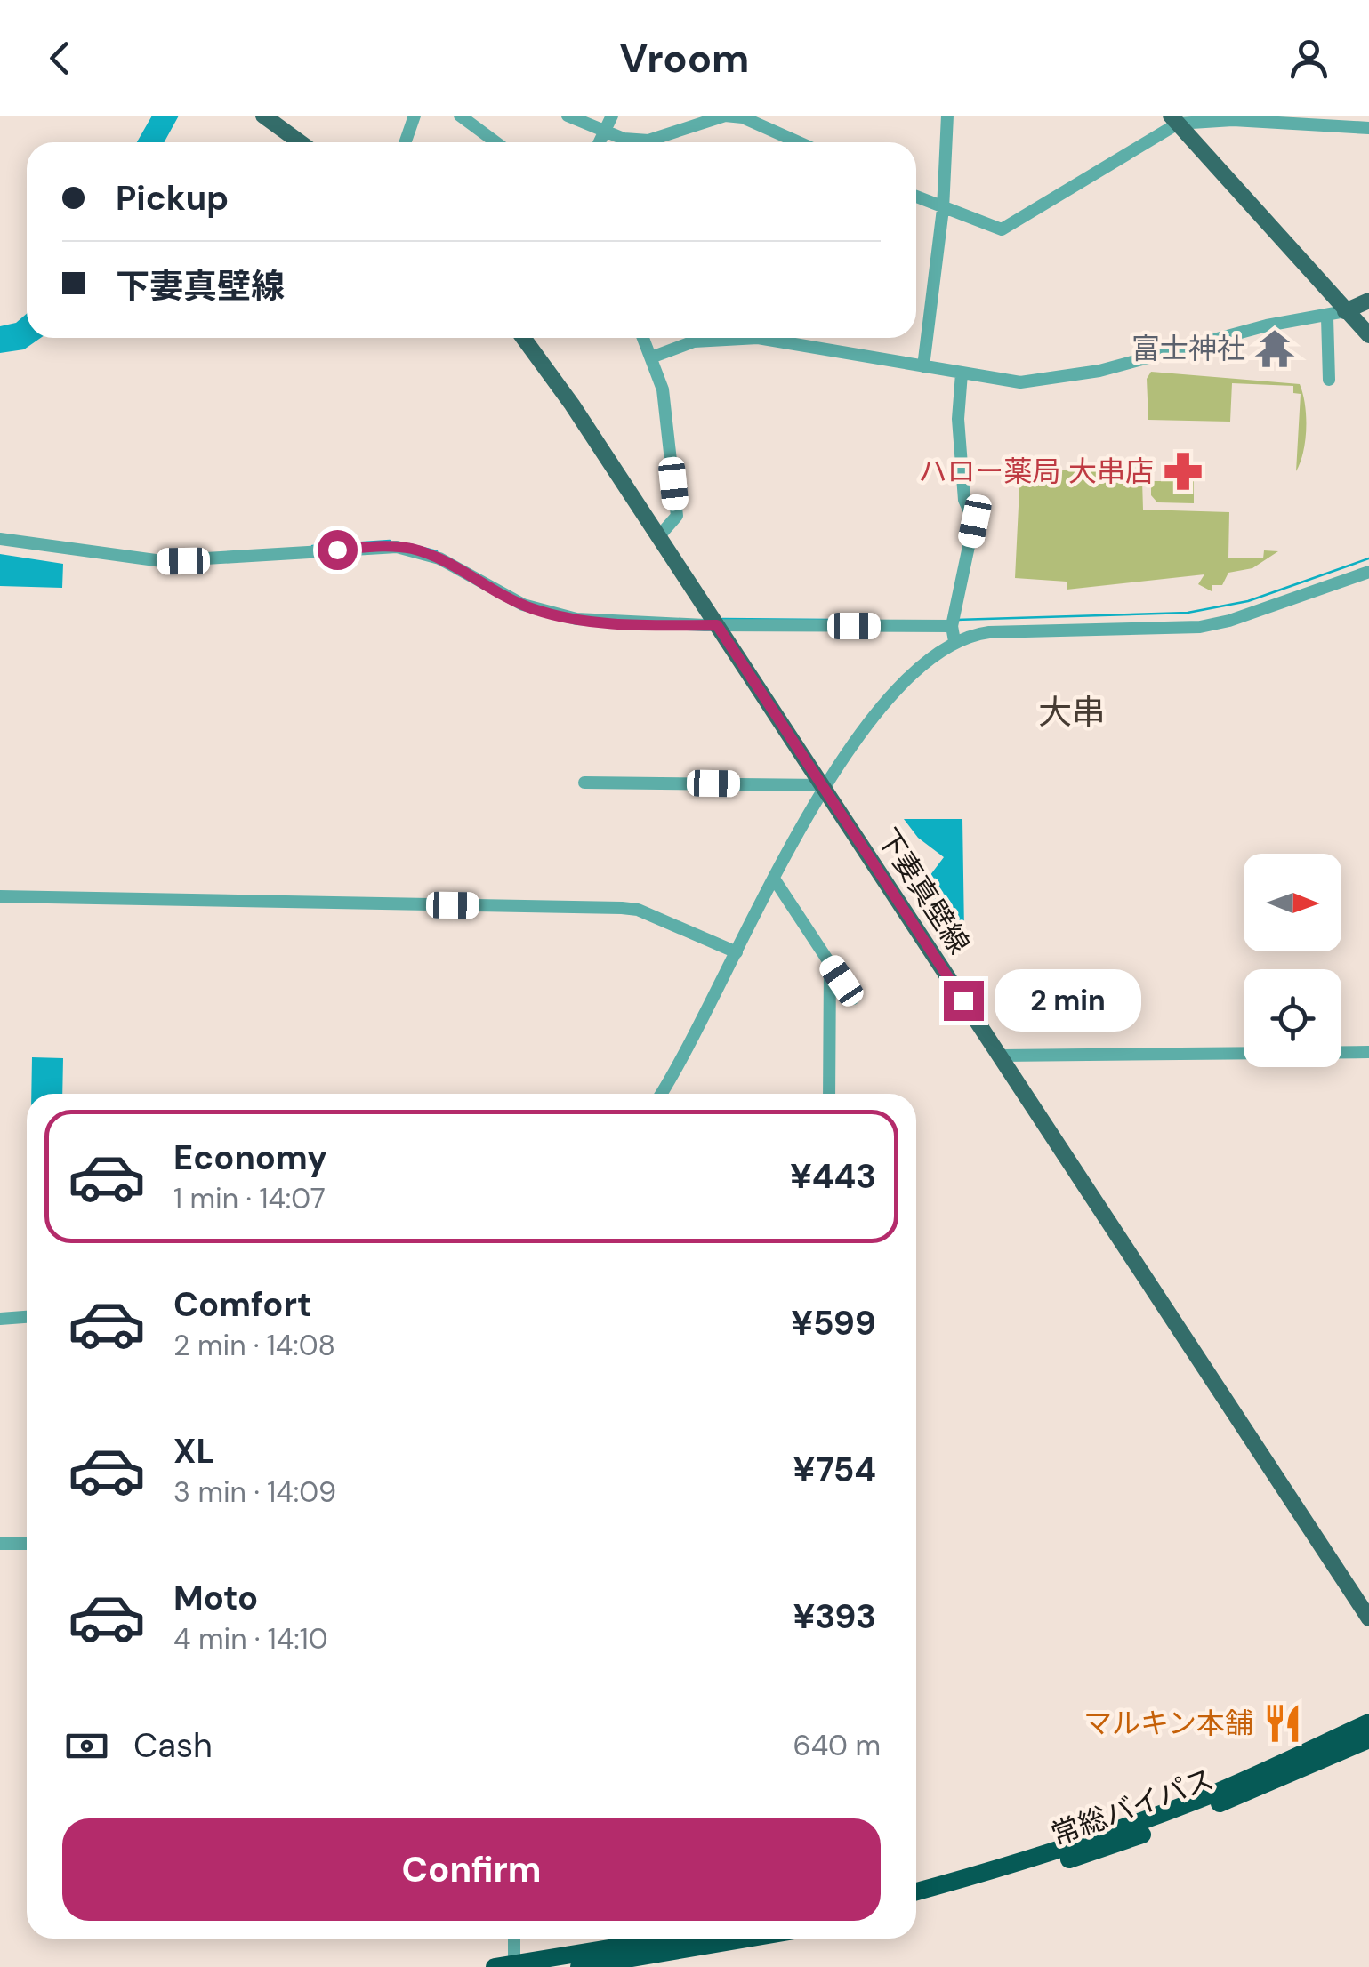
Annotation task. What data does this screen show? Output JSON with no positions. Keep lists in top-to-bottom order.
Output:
{
  "streets": {
    "highway": ["常総バイパス"],
    "main road": ["下妻真壁線"]
  },
  "districts": ["大串"],
  "places": {
    "temple": ["富士神社"],
    "pharmacy": ["ハロー薬局 大串店"],
    "restaurant": ["マルキン本舗"]
  },
  "north": "right",
  "page": {
    "header": "Vroom",
    "banner": ["Pickup", "下妻真壁線"],
    "bubble": "2 min",
    "list": [
      {
        "name": "Economy",
        "note": "1 min · 14:07",
        "value": "¥443"
      },
      {
        "name": "Comfort",
        "note": "2 min · 14:08",
        "value": "¥599"
      },
      {
        "name": "XL",
        "note": "3 min · 14:09",
        "value": "¥754"
      },
      {
        "name": "Moto",
        "note": "4 min · 14:10",
        "value": "¥393"
      }
    ],
    "pay": ["Cash", "640 m"],
    "buttons": "Confirm"
  }
}
